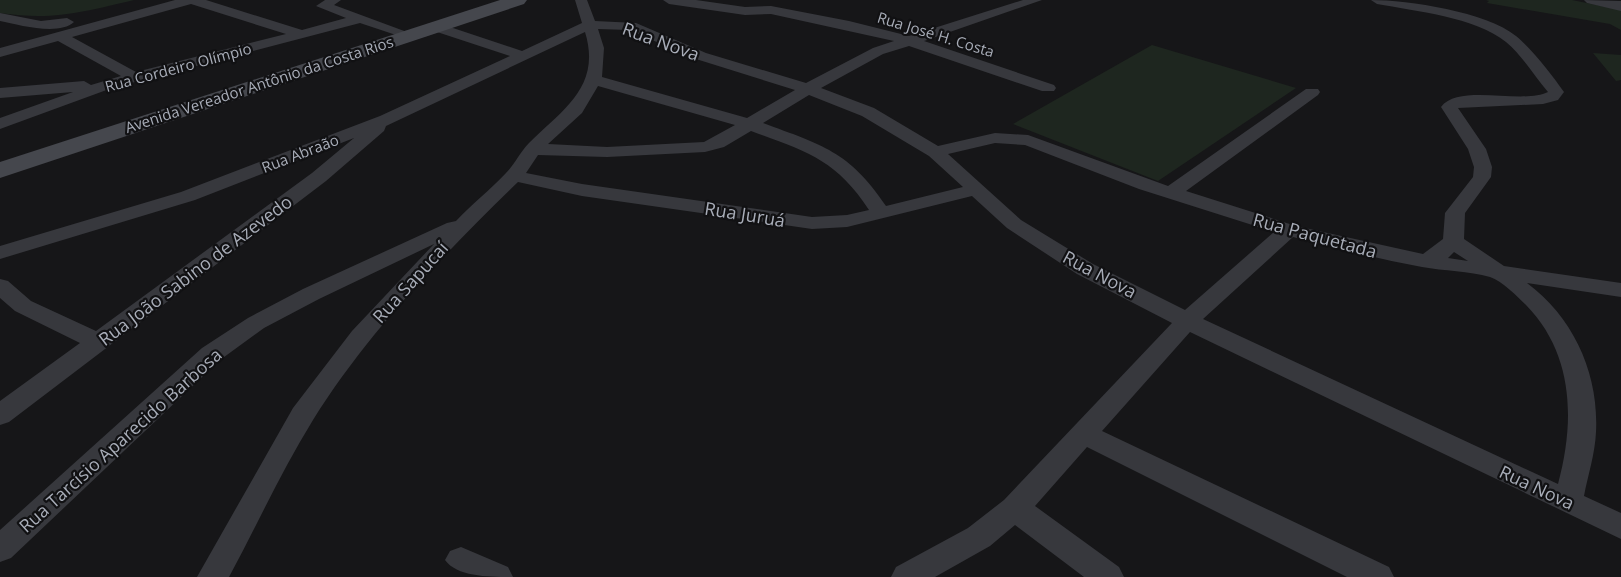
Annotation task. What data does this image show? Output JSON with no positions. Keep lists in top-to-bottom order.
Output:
{
  "streets": {
    "main road": ["Avenida Vereador Antônio da Costa Rios"],
    "street": [
      "Rua José H. Costa",
      "Rua Nova",
      "Rua Cordeiro Olímpio",
      "Rua Abraão",
      "Rua Juruá",
      "Rua Paquetada",
      "Rua João Sabino de Azevedo",
      "Rua Sapucaí",
      "Rua Tarcísio Aparecido Barbosa"
    ]
  },
  "crossings": [
    ["Rua Nova", "Rua Abraão"],
    ["Rua Nova", "Rua Juruá"],
    ["Rua Nova", "Rua Paquetada"],
    ["Rua Nova", "Rua Sapucaí"],
    ["Rua Abraão", "Rua João Sabino de Azevedo"],
    ["Rua Abraão", "Rua Sapucaí"],
    ["Rua Juruá", "Rua Sapucaí"],
    ["Rua Sapucaí", "Rua Tarcísio Aparecido Barbosa"]
  ]
}
